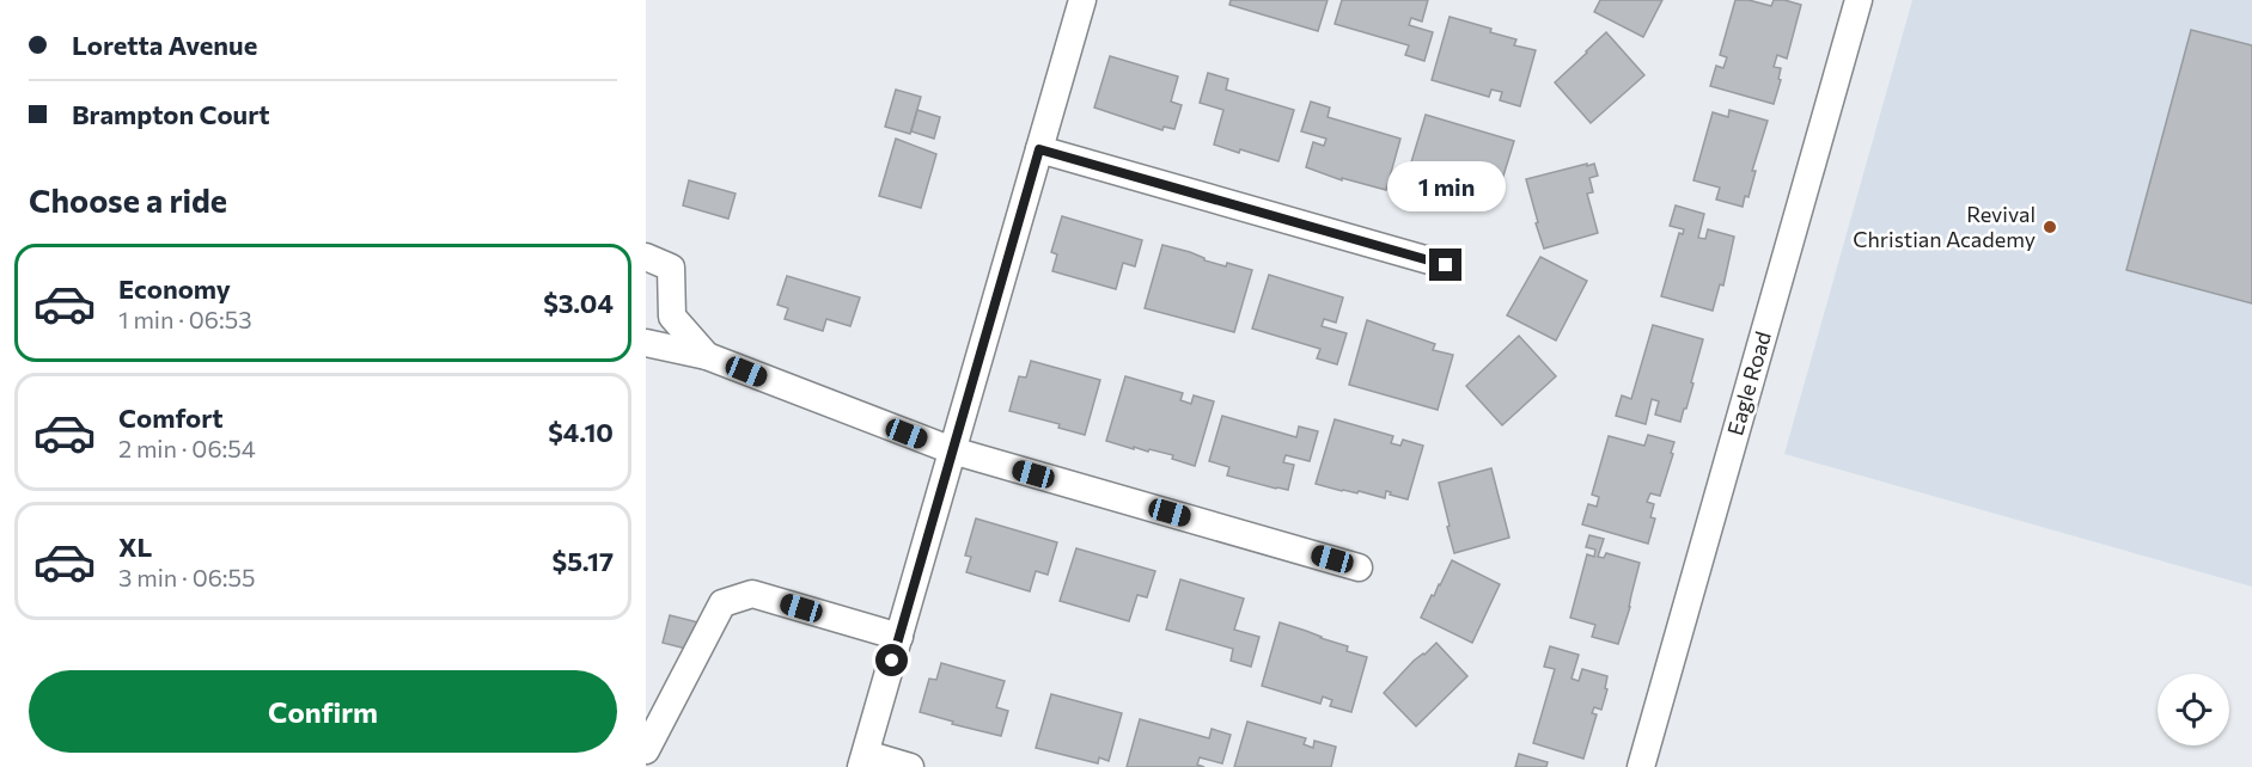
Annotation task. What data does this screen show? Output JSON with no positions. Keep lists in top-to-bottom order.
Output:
{
  "streets": {
    "street": ["Eagle Road"]
  },
  "places": ["Revival Christian Academy"],
  "page": {
    "banner": ["Loretta Avenue", "Brampton Court"],
    "heading": "Choose a ride",
    "bubble": "1 min",
    "list": [
      {
        "name": "Economy",
        "note": "1 min · 06:53",
        "value": "$3.04"
      },
      {
        "name": "Comfort",
        "note": "2 min · 06:54",
        "value": "$4.10"
      },
      {
        "name": "XL",
        "note": "3 min · 06:55",
        "value": "$5.17"
      }
    ],
    "buttons": "Confirm"
  }
}
